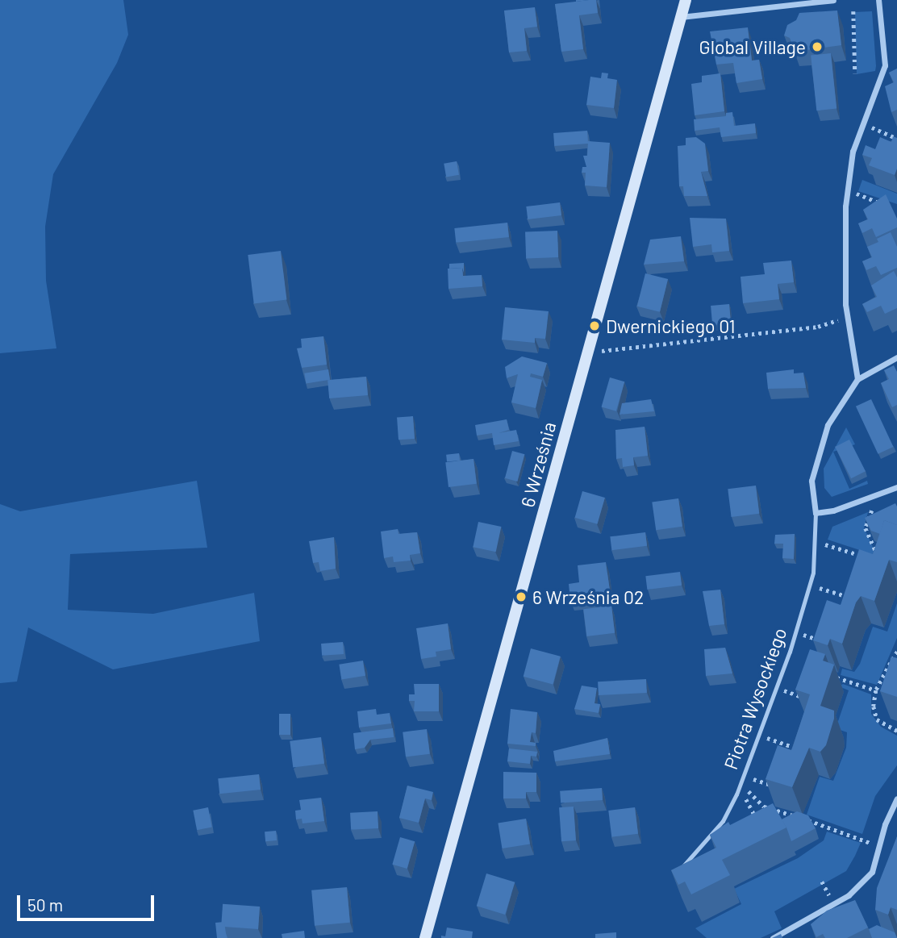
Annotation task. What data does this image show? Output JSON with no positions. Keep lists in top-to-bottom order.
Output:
{
  "streets": {
    "street": ["6 Września", "Piotra Wysockiego"]
  },
  "places": ["Global Village", "Dwernickiego 01", "6 Września 02"],
  "scale_bar": "50 m"
}
